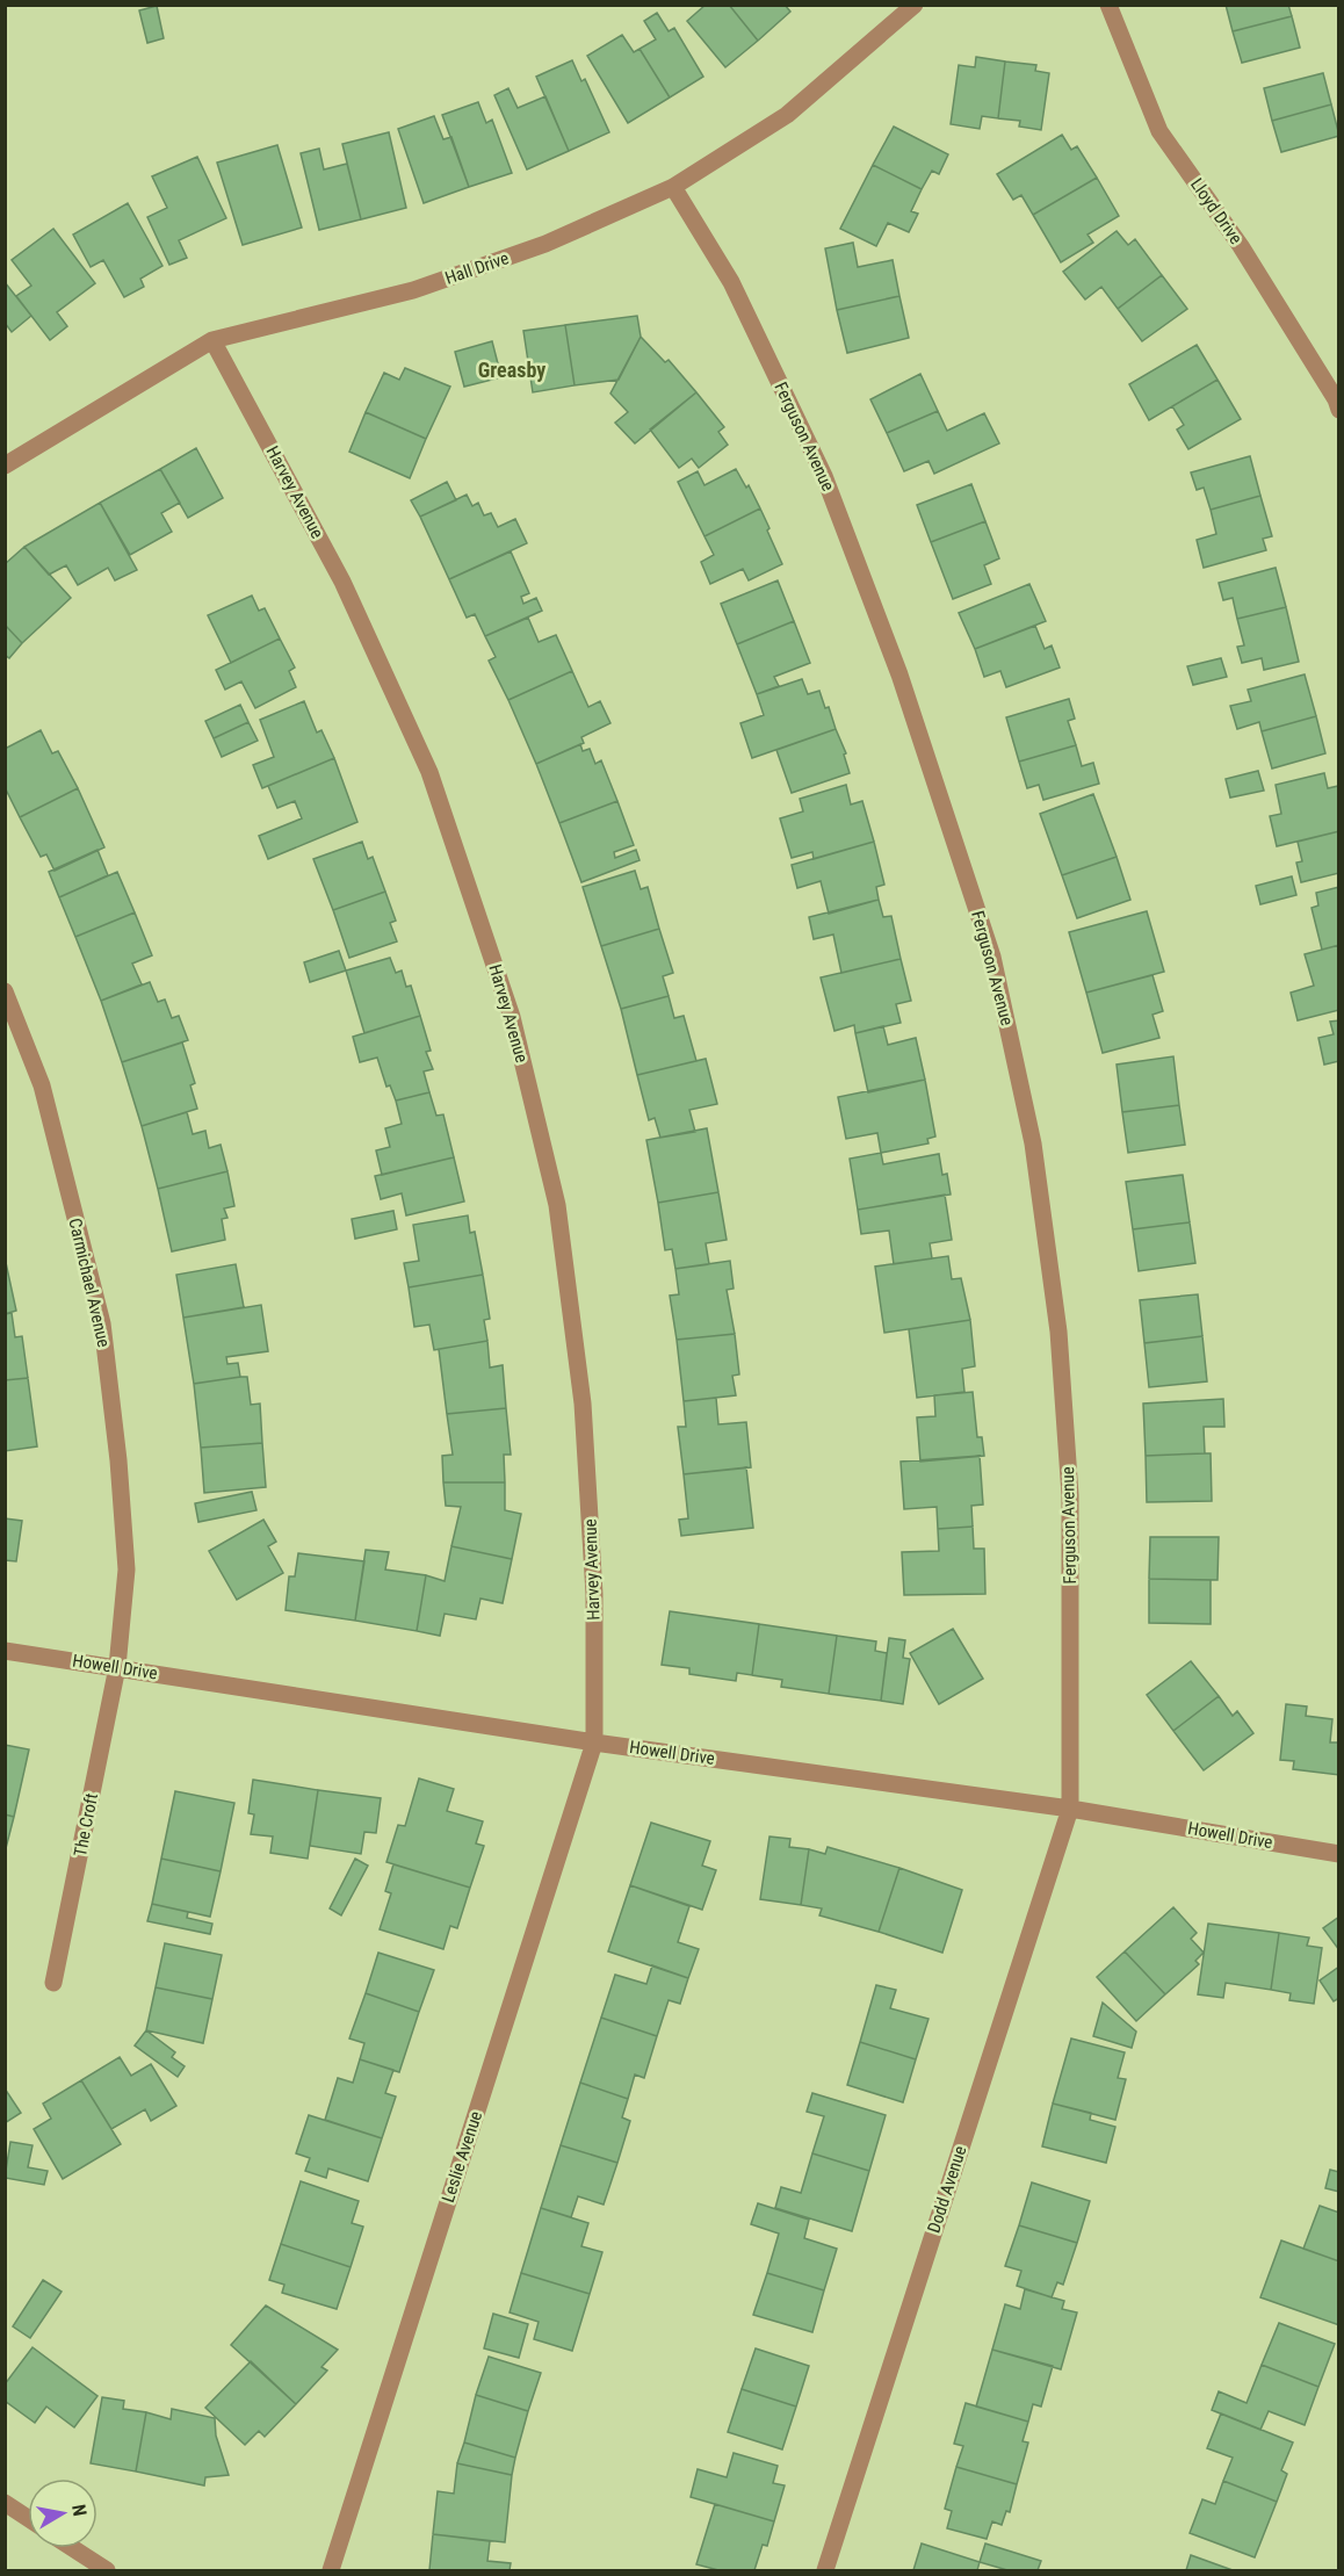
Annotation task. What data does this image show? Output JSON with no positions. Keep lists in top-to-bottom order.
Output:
{
  "streets": {
    "street": [
      "Lloyd Drive",
      "Hall Drive",
      "Ferguson Avenue",
      "Harvey Avenue",
      "Carmichael Avenue",
      "Howell Drive",
      "The Croft",
      "Leslie Avenue",
      "Dodd Avenue"
    ]
  },
  "crossings": [
    ["Hall Drive", "Ferguson Avenue"],
    ["Hall Drive", "Harvey Avenue"],
    ["Ferguson Avenue", "Howell Drive"],
    ["Ferguson Avenue", "Dodd Avenue"],
    ["Harvey Avenue", "Howell Drive"],
    ["Harvey Avenue", "Leslie Avenue"],
    ["Carmichael Avenue", "Howell Drive"],
    ["Carmichael Avenue", "The Croft"],
    ["Howell Drive", "The Croft"],
    ["Howell Drive", "Leslie Avenue"],
    ["Howell Drive", "Dodd Avenue"]
  ],
  "districts": ["Greasby"],
  "north": "right"
}
